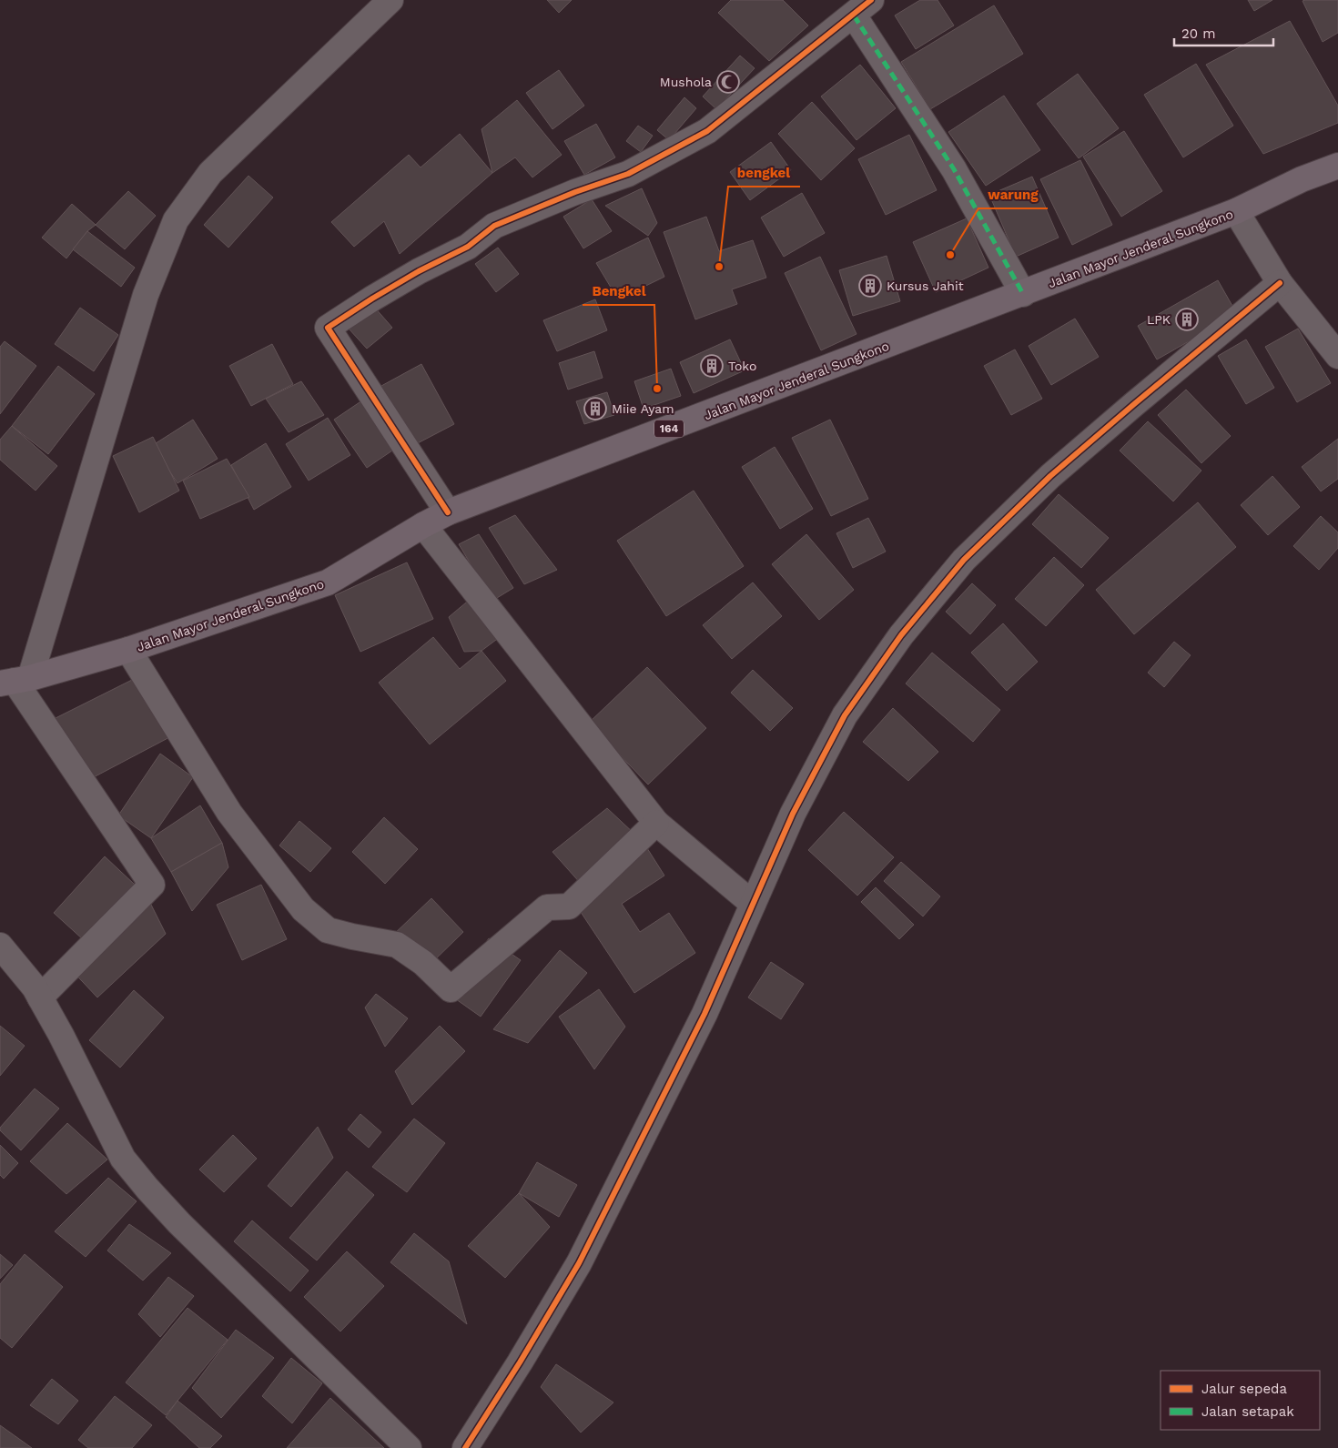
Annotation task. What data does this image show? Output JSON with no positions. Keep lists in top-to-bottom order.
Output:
{
  "streets": {
    "main road": ["Jalan Mayor Jenderal Sungkono", "164"]
  },
  "places": {
    "mosque": ["Mushola"],
    "other": ["warung", "bengkel", "Bengkel"],
    "building": [
      "Kursus Jahit",
      "LPK",
      "Toko",
      "Miie Ayam"
    ]
  },
  "legend": ["Jalur sepeda", "Jalan setapak"],
  "scale_bar": "20 m"
}
